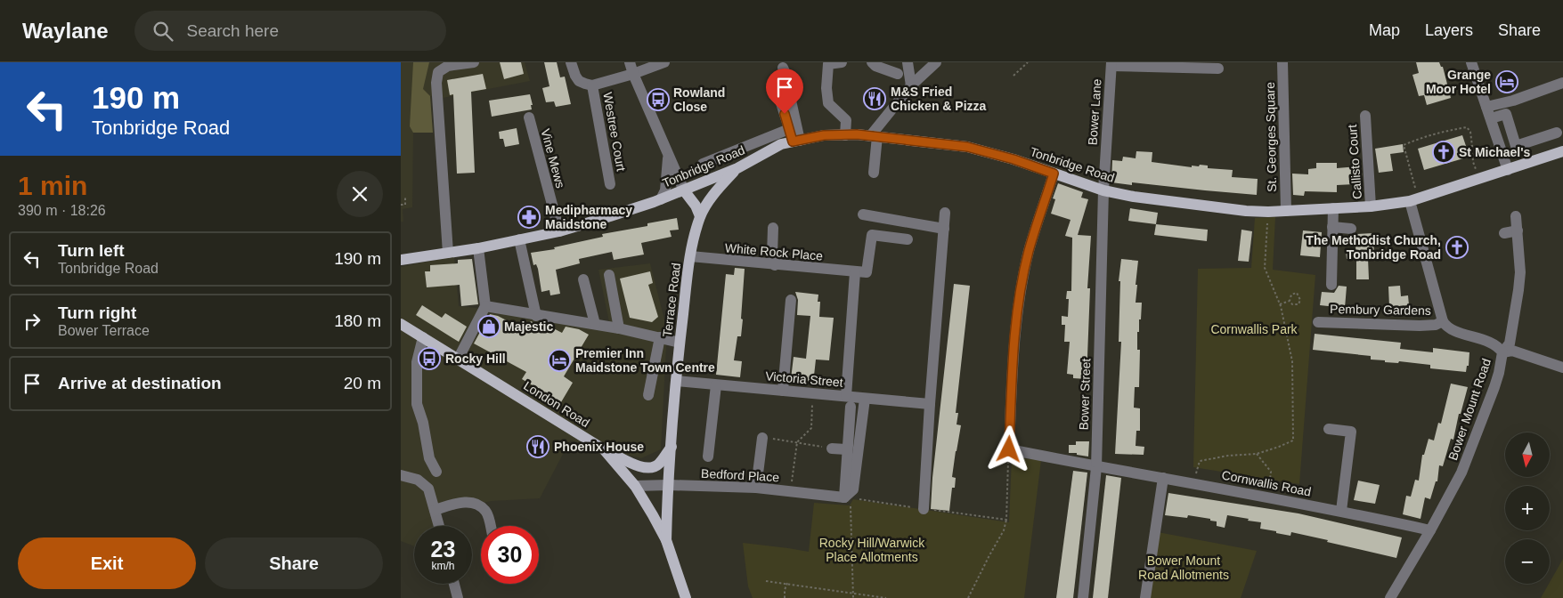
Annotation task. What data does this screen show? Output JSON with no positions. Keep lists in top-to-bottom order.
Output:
{
  "streets": {
    "main road": ["Tonbridge Road", "Terrace Road", "London Road"],
    "street": [
      "Bower Lane",
      "Westree Court",
      "St. Georges Square",
      "Vine Mews",
      "Callisto Court",
      "White Rock Place",
      "Pembury Gardens",
      "Victoria Street",
      "Bower Street",
      "Bower Mount Road",
      "Bedford Place",
      "Cornwallis Road"
    ]
  },
  "crossings": [
    ["Bower Lane", "Tonbridge Road"],
    ["Bower Lane", "Bower Street"],
    ["St. Georges Square", "Tonbridge Road"],
    ["Vine Mews", "Tonbridge Road"],
    ["Callisto Court", "Tonbridge Road"],
    ["Tonbridge Road", "Terrace Road"],
    ["Tonbridge Road", "Bower Street"],
    ["White Rock Place", "Terrace Road"],
    ["Terrace Road", "Victoria Street"],
    ["Terrace Road", "London Road"],
    ["Pembury Gardens", "Bower Mount Road"],
    ["Bower Street", "Cornwallis Road"],
    ["London Road", "Bedford Place"],
    ["Bower Mount Road", "Cornwallis Road"]
  ],
  "parks": ["Cornwallis Park", "Rocky Hill/Warwick Place Allotments", "Bower Mount Road Allotments"],
  "places": {
    "hotel": ["Grange Moor Hotel", "Premier Inn Maidstone Town Centre"],
    "restaurant": ["M&S Fried Chicken & Pizza", "Phoenix House"],
    "bus stop": ["Rowland Close", "Rocky Hill"],
    "church": ["St Michael's", "The Methodist Church, Tonbridge Road"],
    "pharmacy": ["Medipharmacy Maidstone"],
    "shop": ["Majestic"]
  },
  "north": "bottom",
  "page": {
    "header": "Waylane",
    "search": "Search here",
    "nav": ["Map", "Layers", "Share"],
    "turn": ["190 m", "Tonbridge Road"],
    "heading": ["1 min", "390 m · 18:26"],
    "list": [
      {
        "name": "Turn left",
        "note": "Tonbridge Road",
        "value": "190 m"
      },
      {
        "name": "Turn right",
        "note": "Bower Terrace",
        "value": "180 m"
      },
      {
        "name": "Arrive at destination",
        "value": "20 m"
      }
    ],
    "map_buttons": ["+", "−"],
    "speed": "23 km/h",
    "limit": "30",
    "buttons": ["Exit", "Share"]
  }
}
